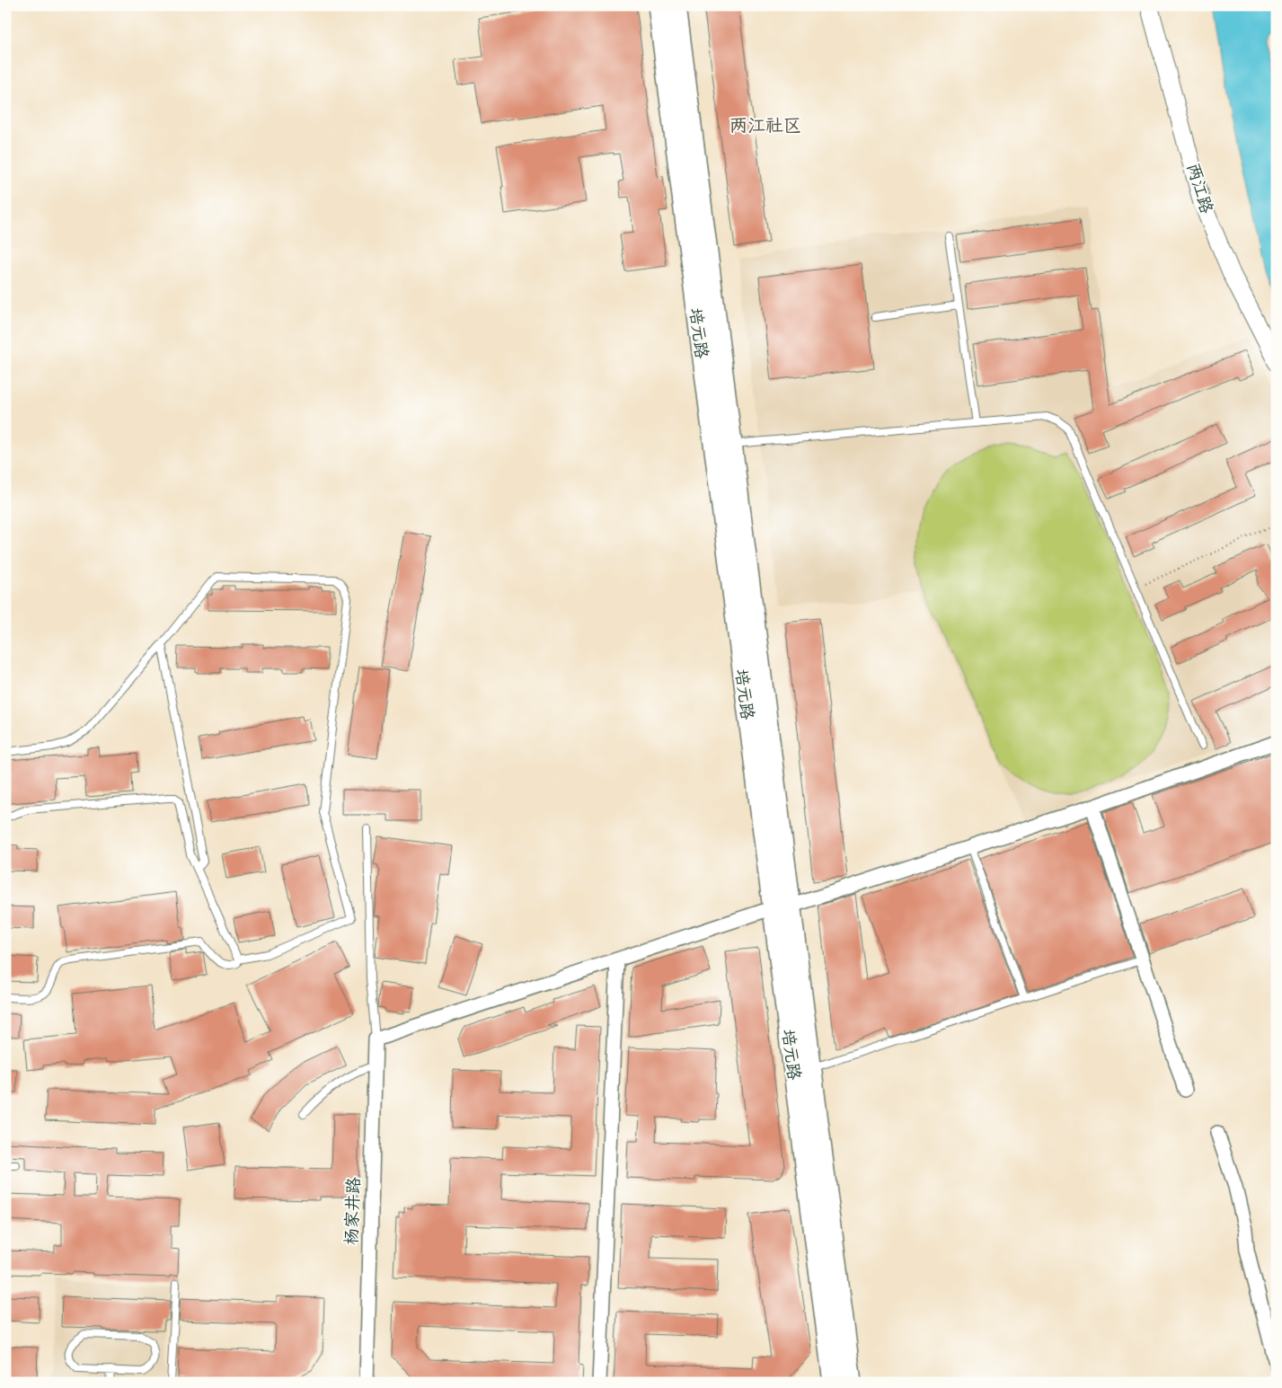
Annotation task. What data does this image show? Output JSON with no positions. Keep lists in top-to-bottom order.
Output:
{
  "streets": {
    "main road": ["培元路"],
    "street": ["两江路", "杨家井路"]
  },
  "districts": ["两江社区"]
}
